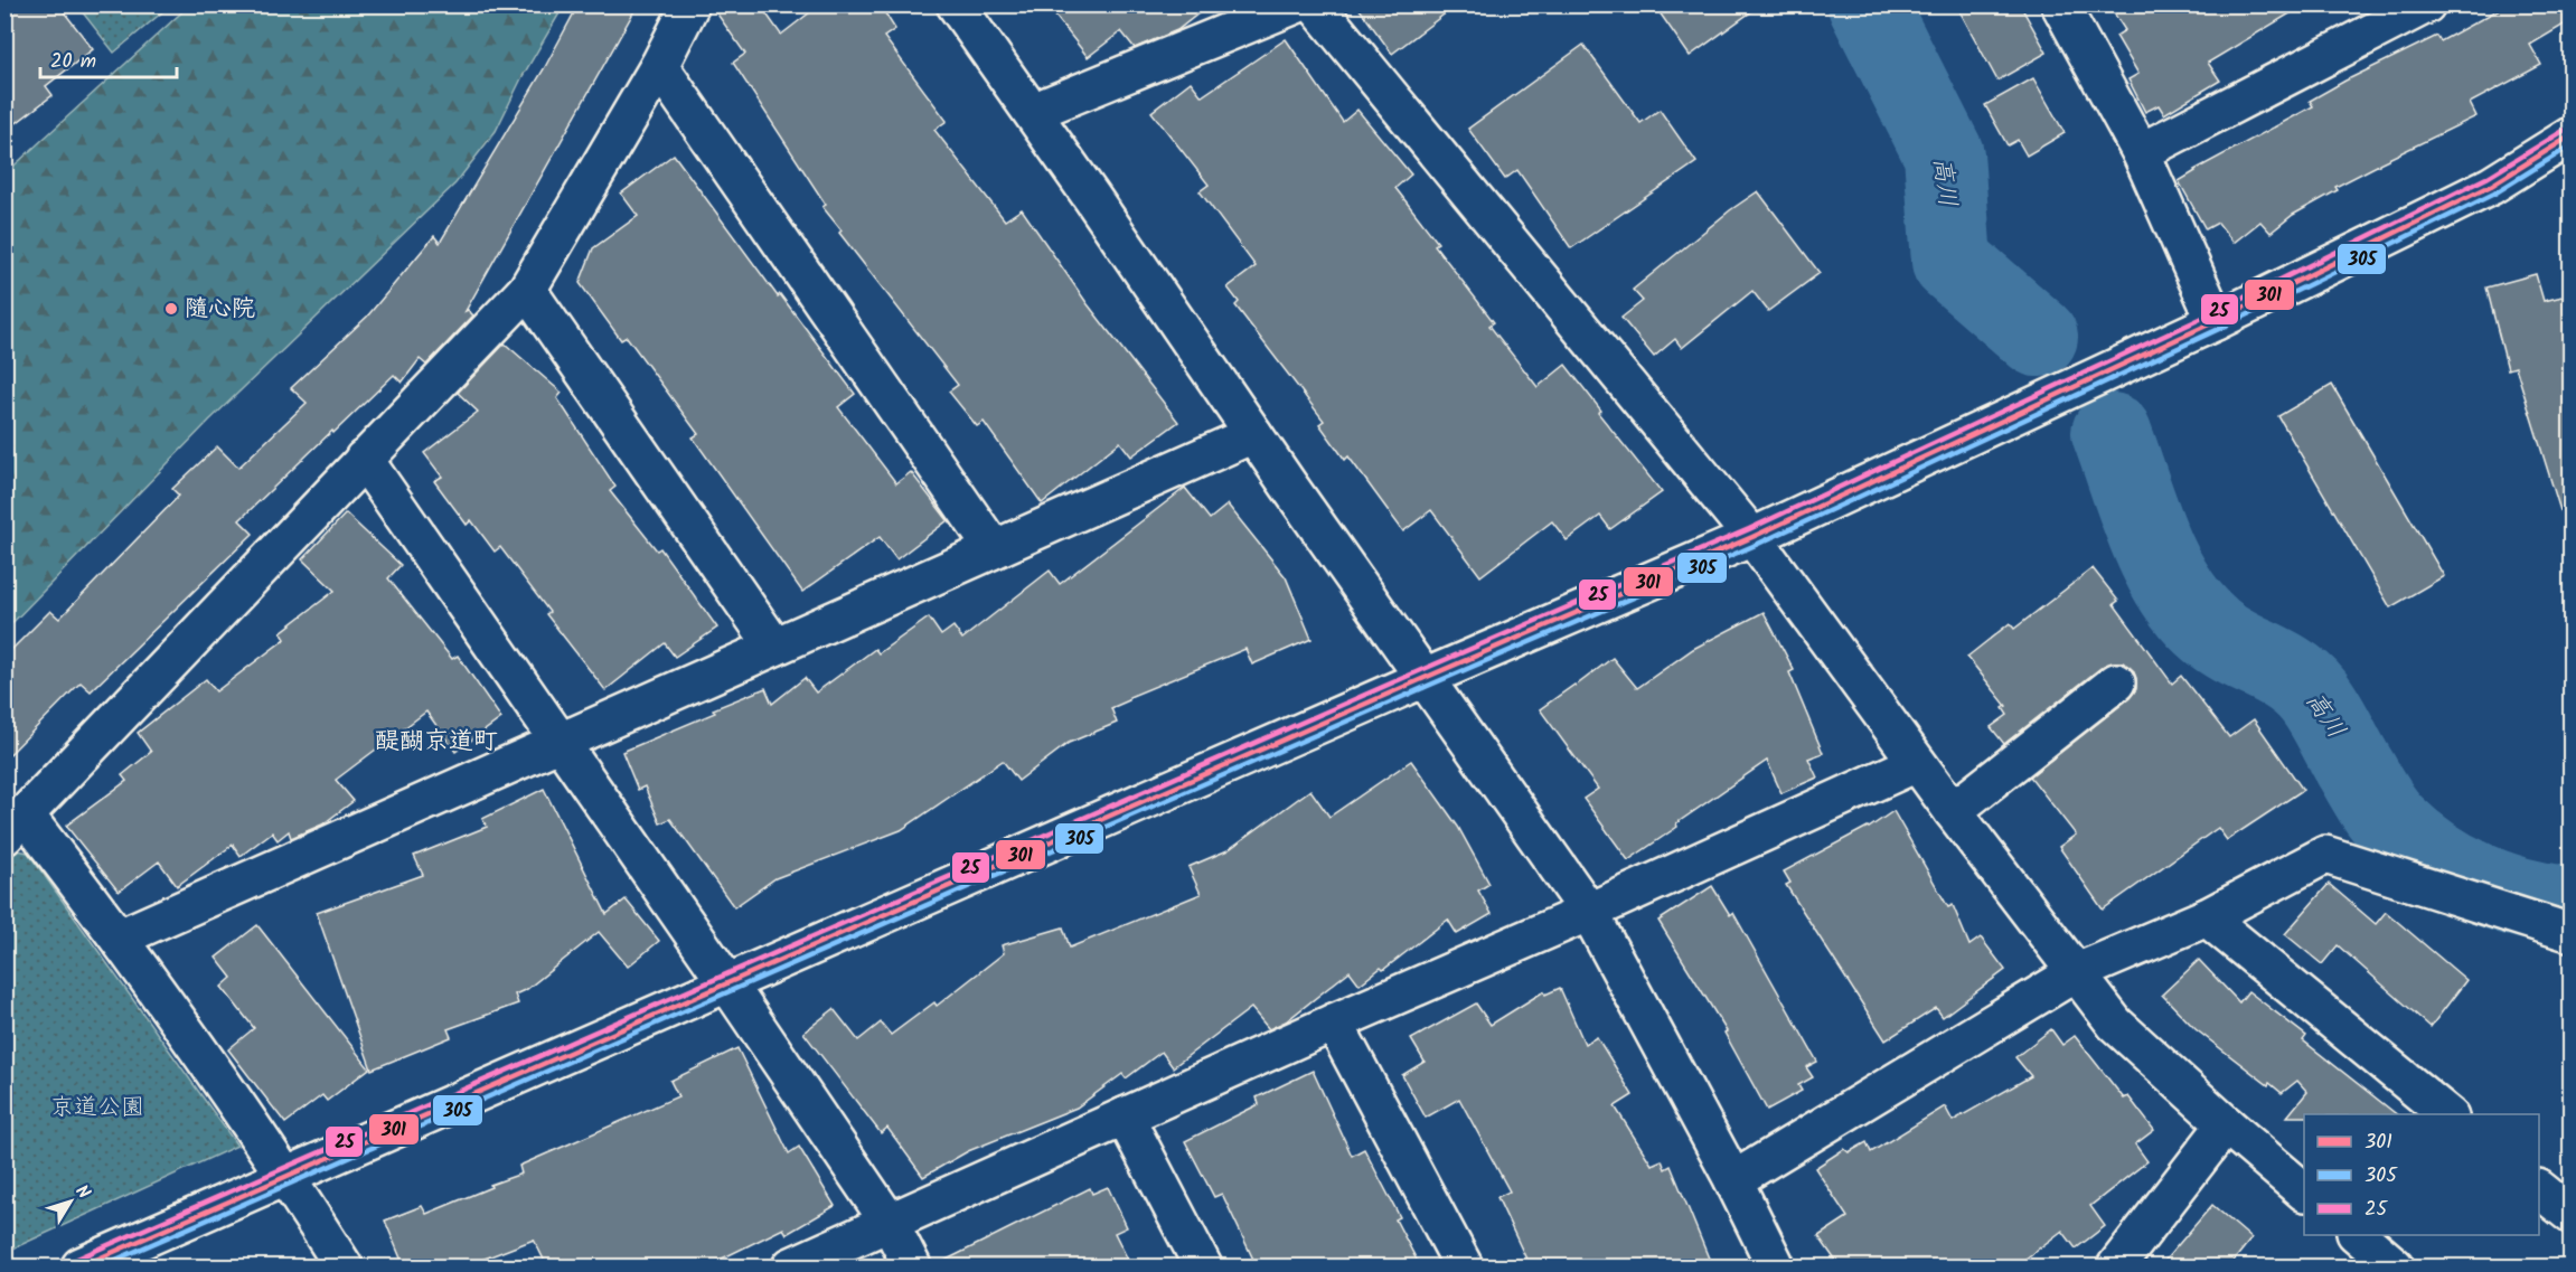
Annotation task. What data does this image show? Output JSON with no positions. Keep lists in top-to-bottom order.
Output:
{
  "districts": ["醍醐京道町"],
  "water": ["高川"],
  "parks": ["京道公園"],
  "places": ["隨心院"],
  "lines": ["transit line 25", "transit line 301", "transit line 305"],
  "legend": ["301", "305", "25"],
  "scale_bar": "20 m",
  "north": "top right"
}
